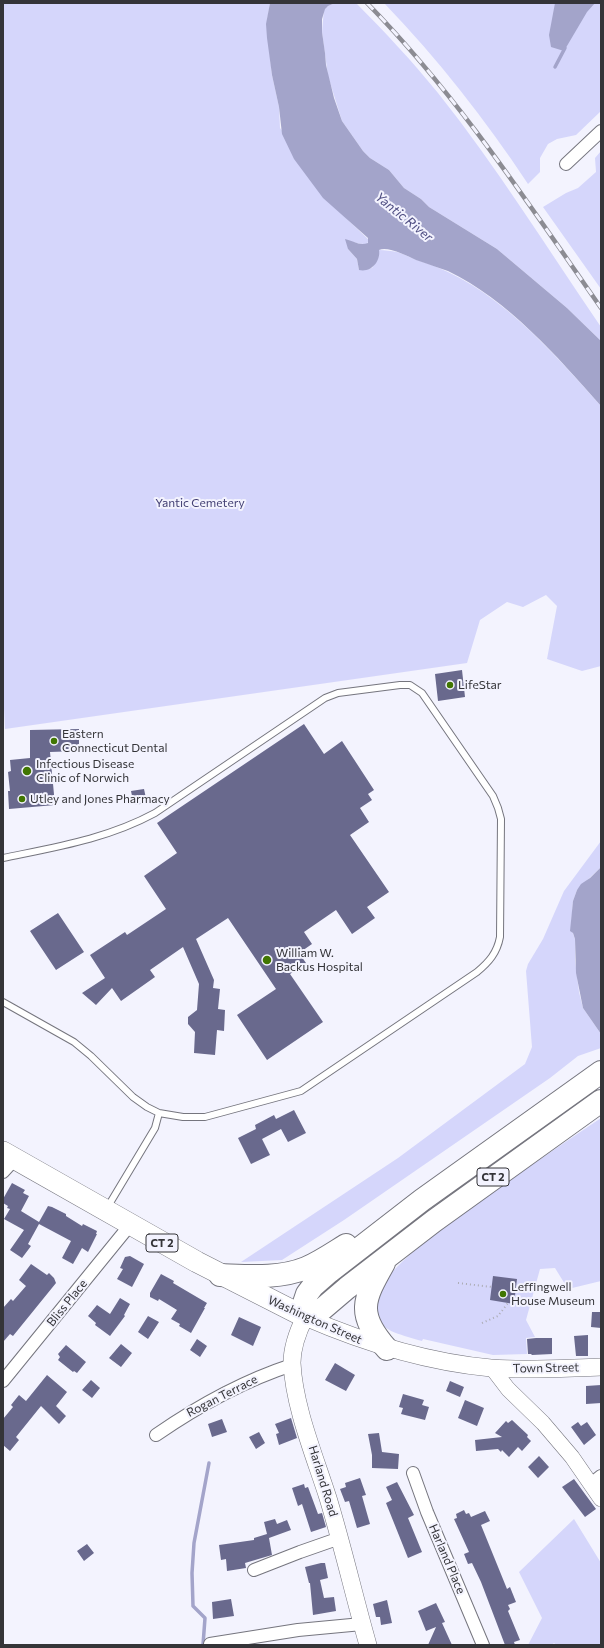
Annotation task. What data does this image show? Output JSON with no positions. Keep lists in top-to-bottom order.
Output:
{
  "streets": {
    "highway": ["CT 2", "Washington Street"],
    "main road": ["Town Street", "Harland Road"],
    "street": ["Bliss Place", "Rogan Terrace", "Harland Place"]
  },
  "crossings": [
    ["CT 2", "Washington Street"],
    ["CT 2", "Harland Road"],
    ["Bliss Place", "Washington Street"],
    ["Washington Street", "Town Street"],
    ["Washington Street", "Harland Road"],
    ["Rogan Terrace", "Harland Road"]
  ],
  "water": ["Yantic River"],
  "parks": ["Yantic Cemetery"],
  "places": [
    "LifeStar",
    "Eastern Connecticut Dental",
    "Infectious Disease Clinic of Norwich",
    "Utley and Jones Pharmacy",
    "William W. Backus Hospital",
    "Leffingwell House Museum"
  ]
}
